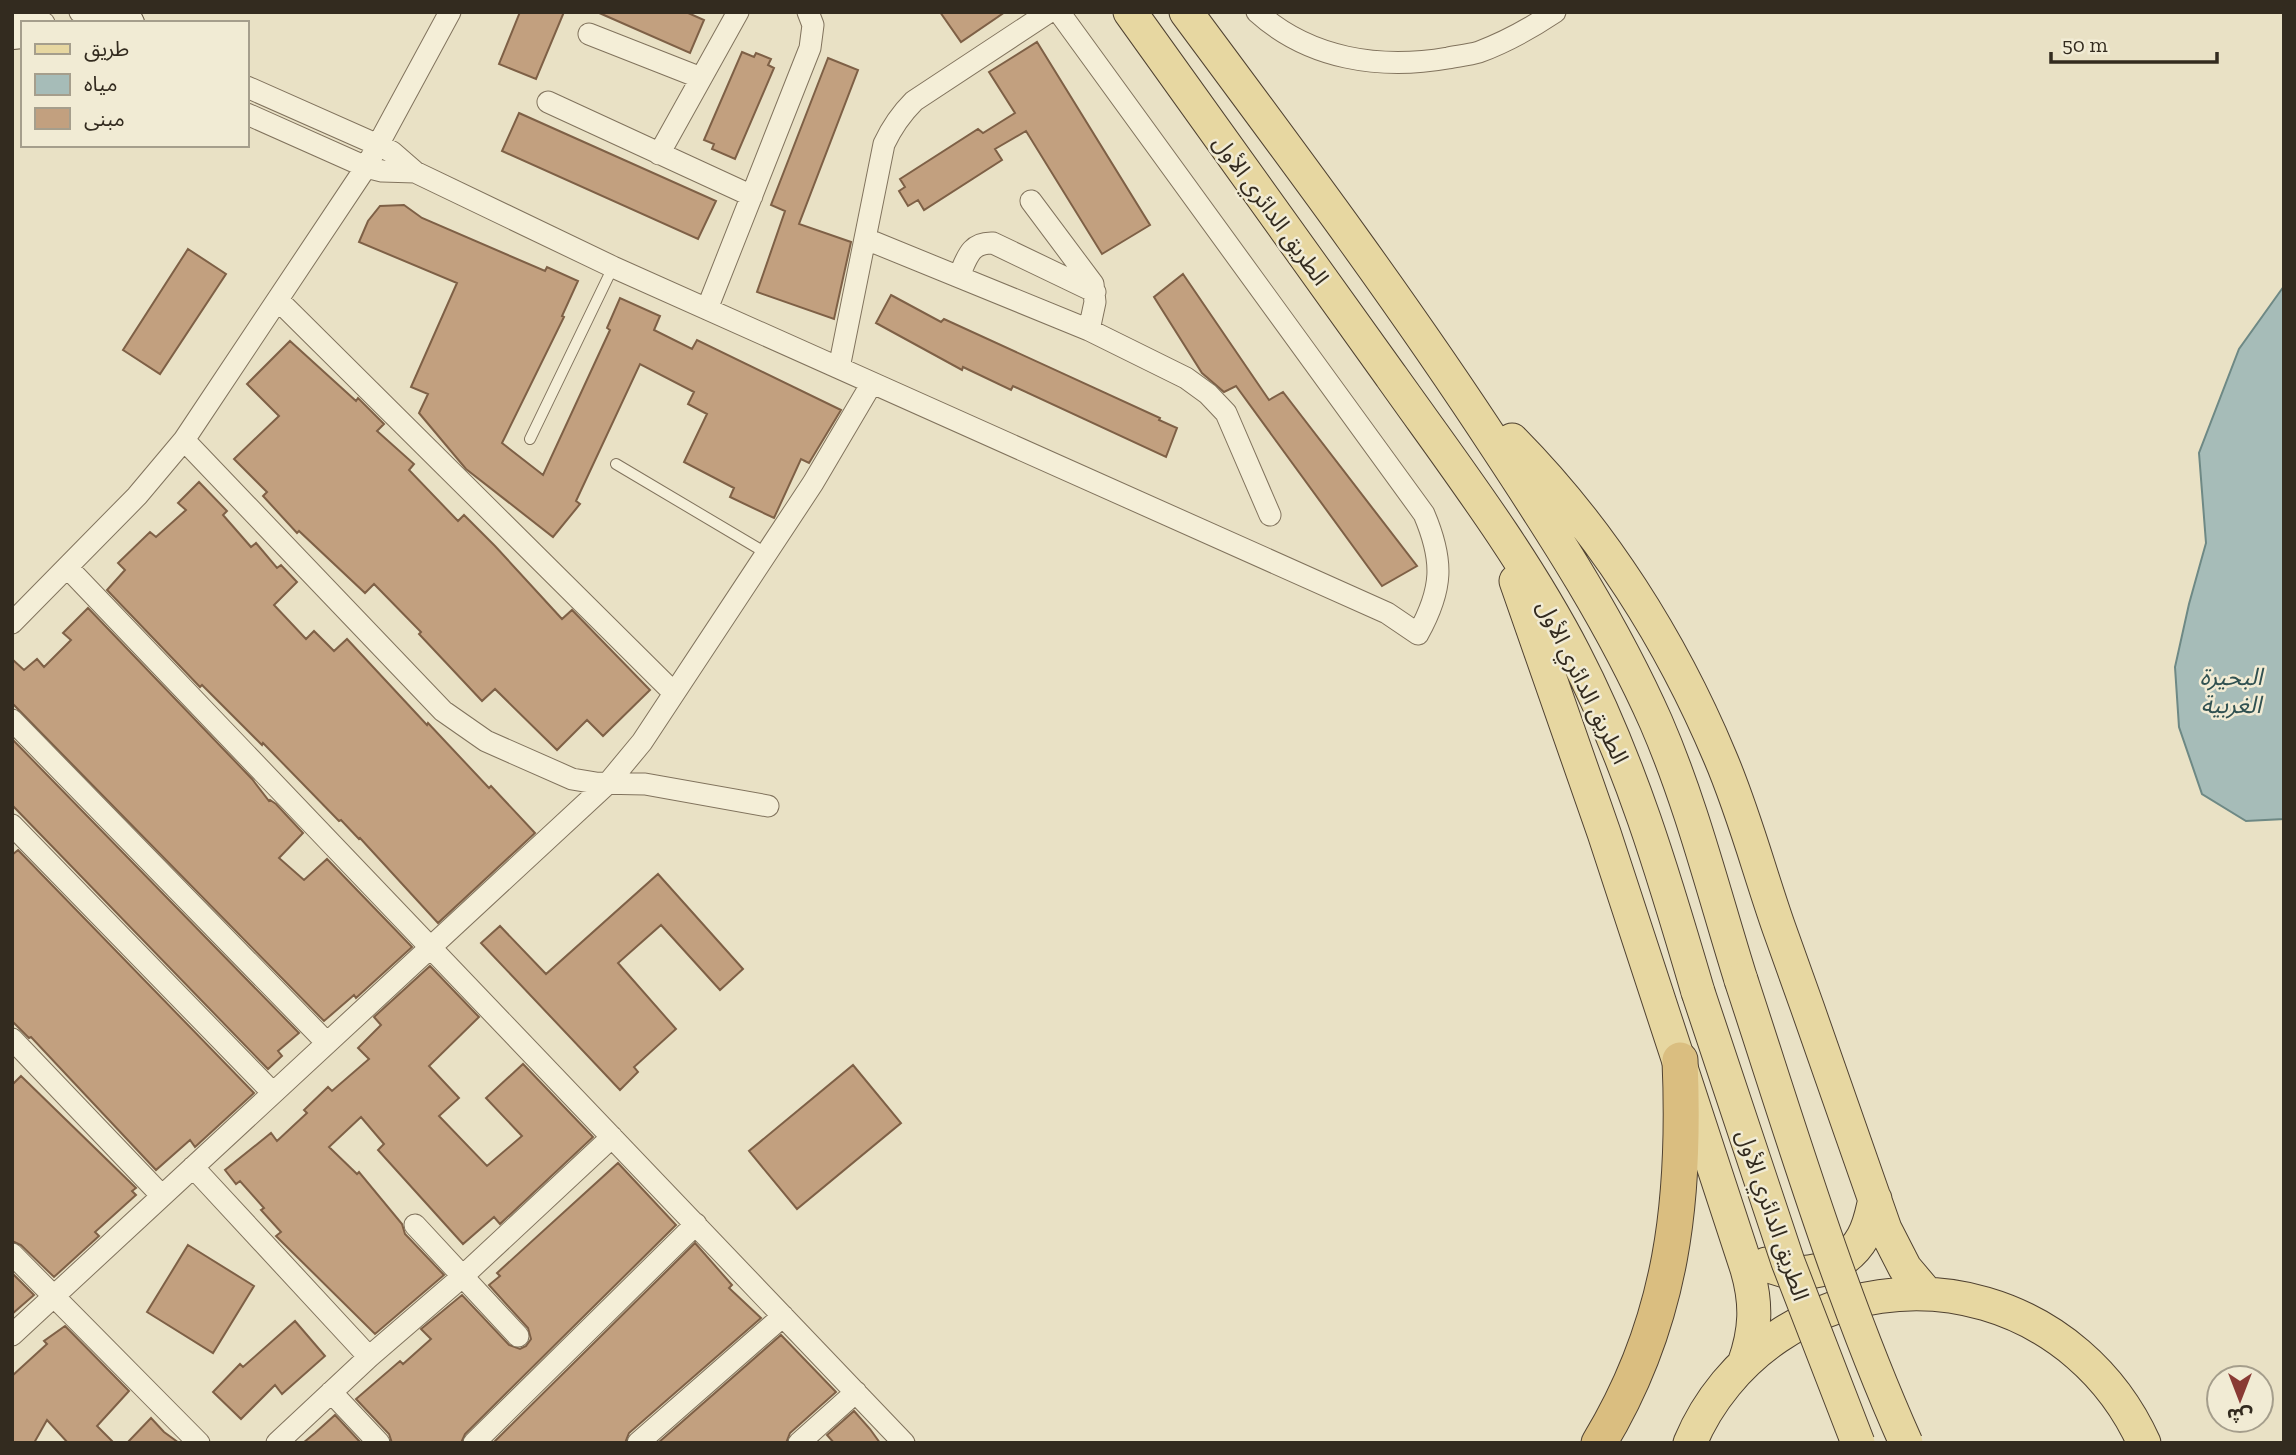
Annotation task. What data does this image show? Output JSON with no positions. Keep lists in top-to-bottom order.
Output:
{
  "streets": {
    "main road": ["الطريق الدائري الأول"]
  },
  "water": ["البحيرة الغربية"],
  "legend": ["طريق", "مياه", "مبنى"],
  "scale_bar": "50 m",
  "north": "bottom"
}
